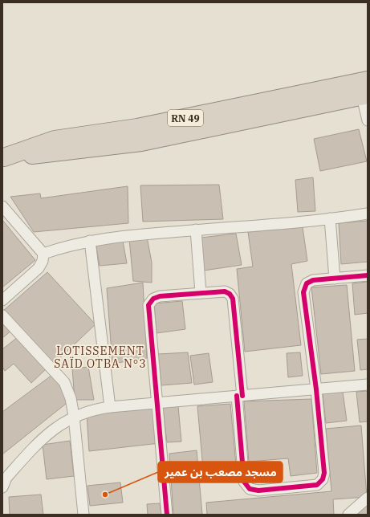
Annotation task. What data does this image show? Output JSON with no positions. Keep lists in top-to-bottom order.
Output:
{
  "streets": {
    "highway": ["RN 49"]
  },
  "districts": ["LOTISSEMENT SAÏD OTBA N°3"],
  "places": ["مسجد مصعب بن عمير"]
}
